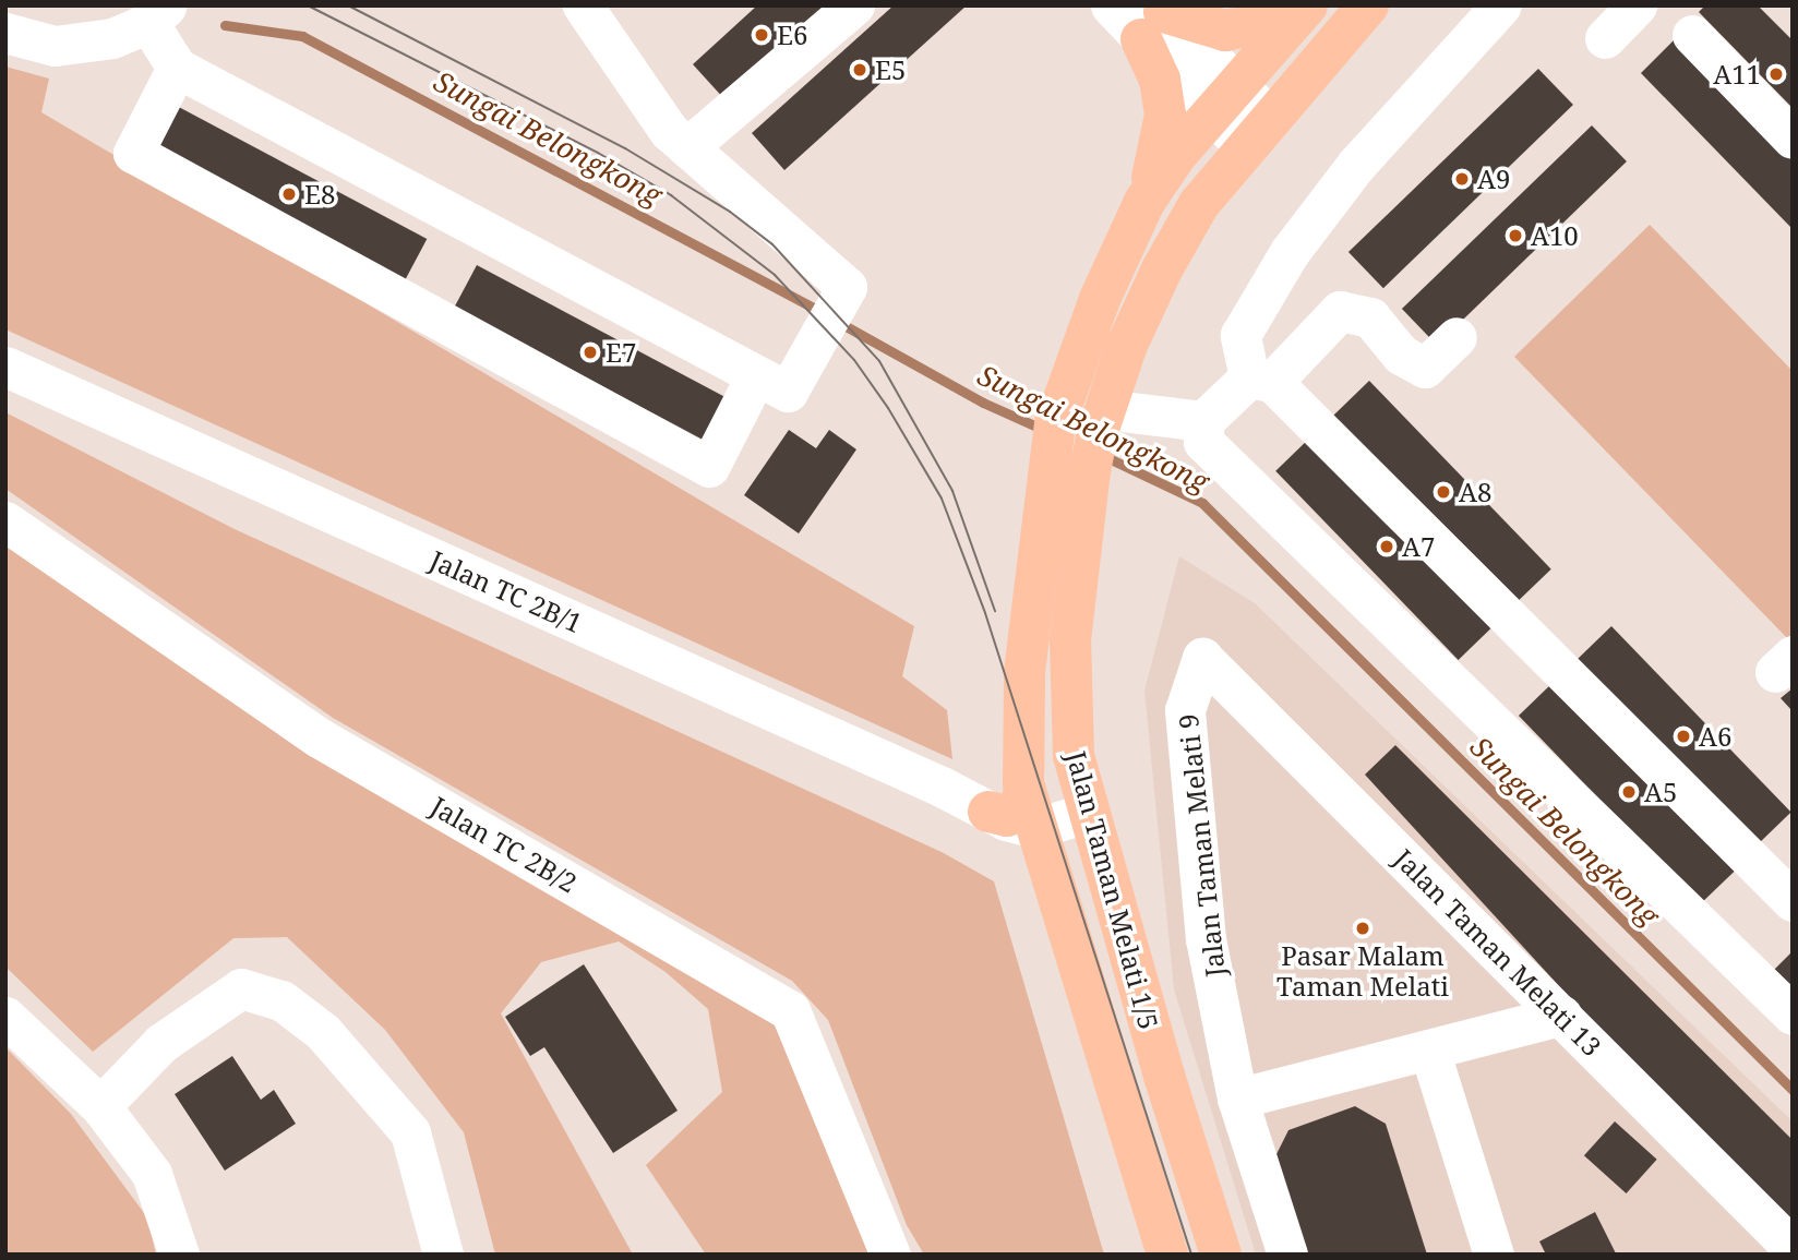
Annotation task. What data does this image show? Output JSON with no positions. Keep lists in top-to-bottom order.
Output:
{
  "streets": {
    "main road": ["Jalan Taman Melati 1/5"],
    "street": [
      "Jalan TC 2B/1",
      "Jalan TC 2B/2",
      "Jalan Taman Melati 9",
      "Jalan Taman Melati 13"
    ]
  },
  "crossings": [
    ["Jalan TC 2B/1", "Jalan Taman Melati 1/5"],
    ["Jalan Taman Melati 9", "Jalan Taman Melati 13"]
  ],
  "water": ["Sungai Belongkong"],
  "places": [
    "E6",
    "E5",
    "A11",
    "A9",
    "E8",
    "A10",
    "E7",
    "A8",
    "A7",
    "A6",
    "A5",
    "Pasar Malam Taman Melati"
  ]
}
